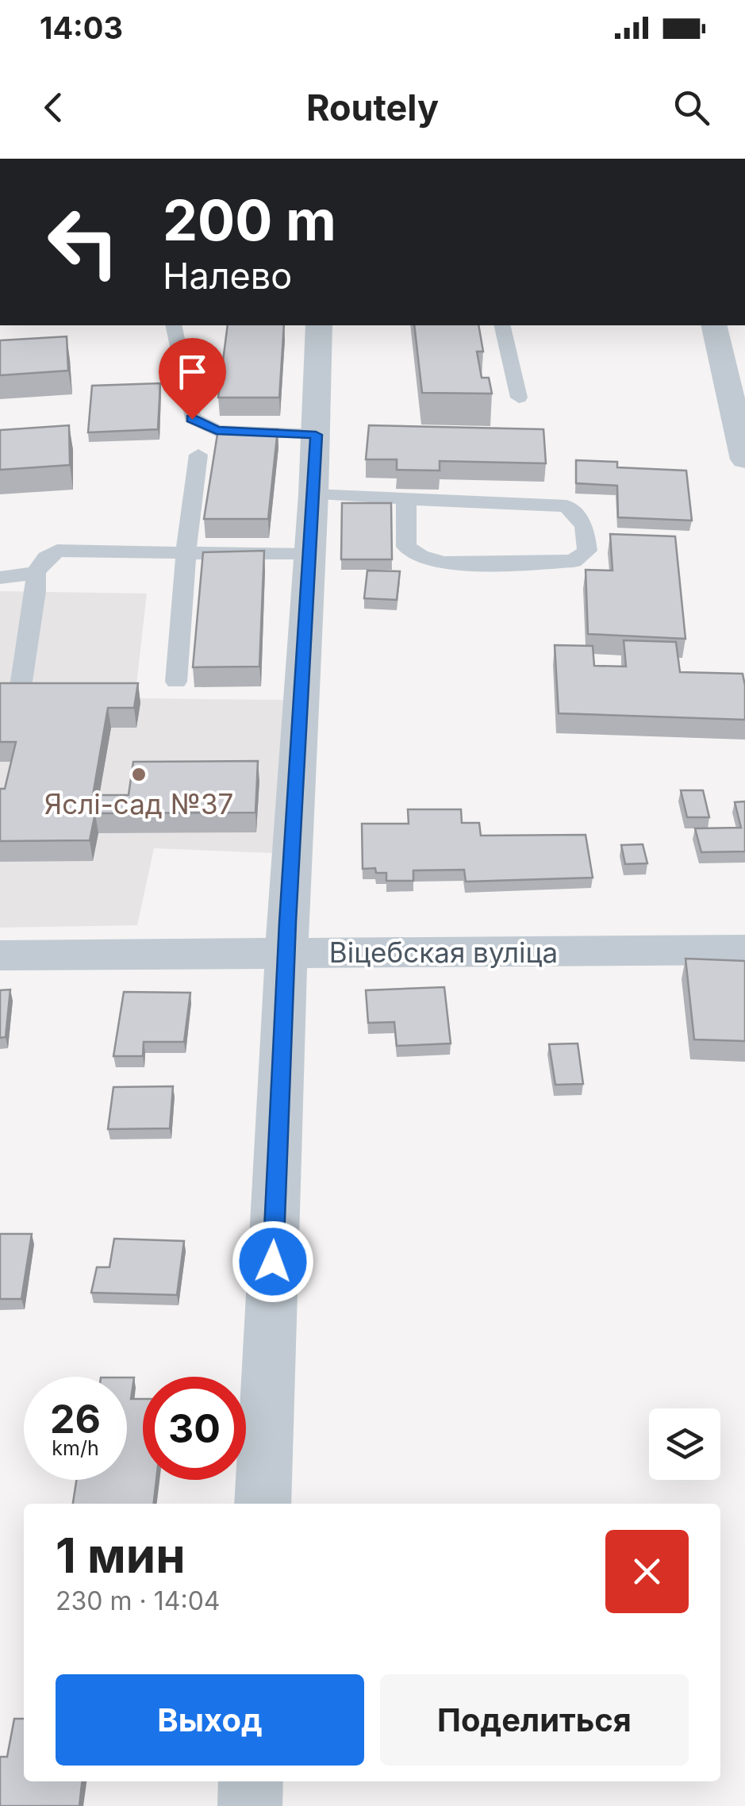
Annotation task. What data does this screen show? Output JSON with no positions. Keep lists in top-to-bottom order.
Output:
{
  "streets": {
    "street": ["Віцебская вуліца"]
  },
  "places": ["Яслі-сад №37"],
  "page": {
    "status": "14:03",
    "header": "Routely",
    "turn": ["200 m", "Налево"],
    "speed": "26 km/h",
    "limit": "30",
    "heading": ["1 мин", "230 m · 14:04"],
    "buttons": ["Выход", "Поделиться"]
  }
}
